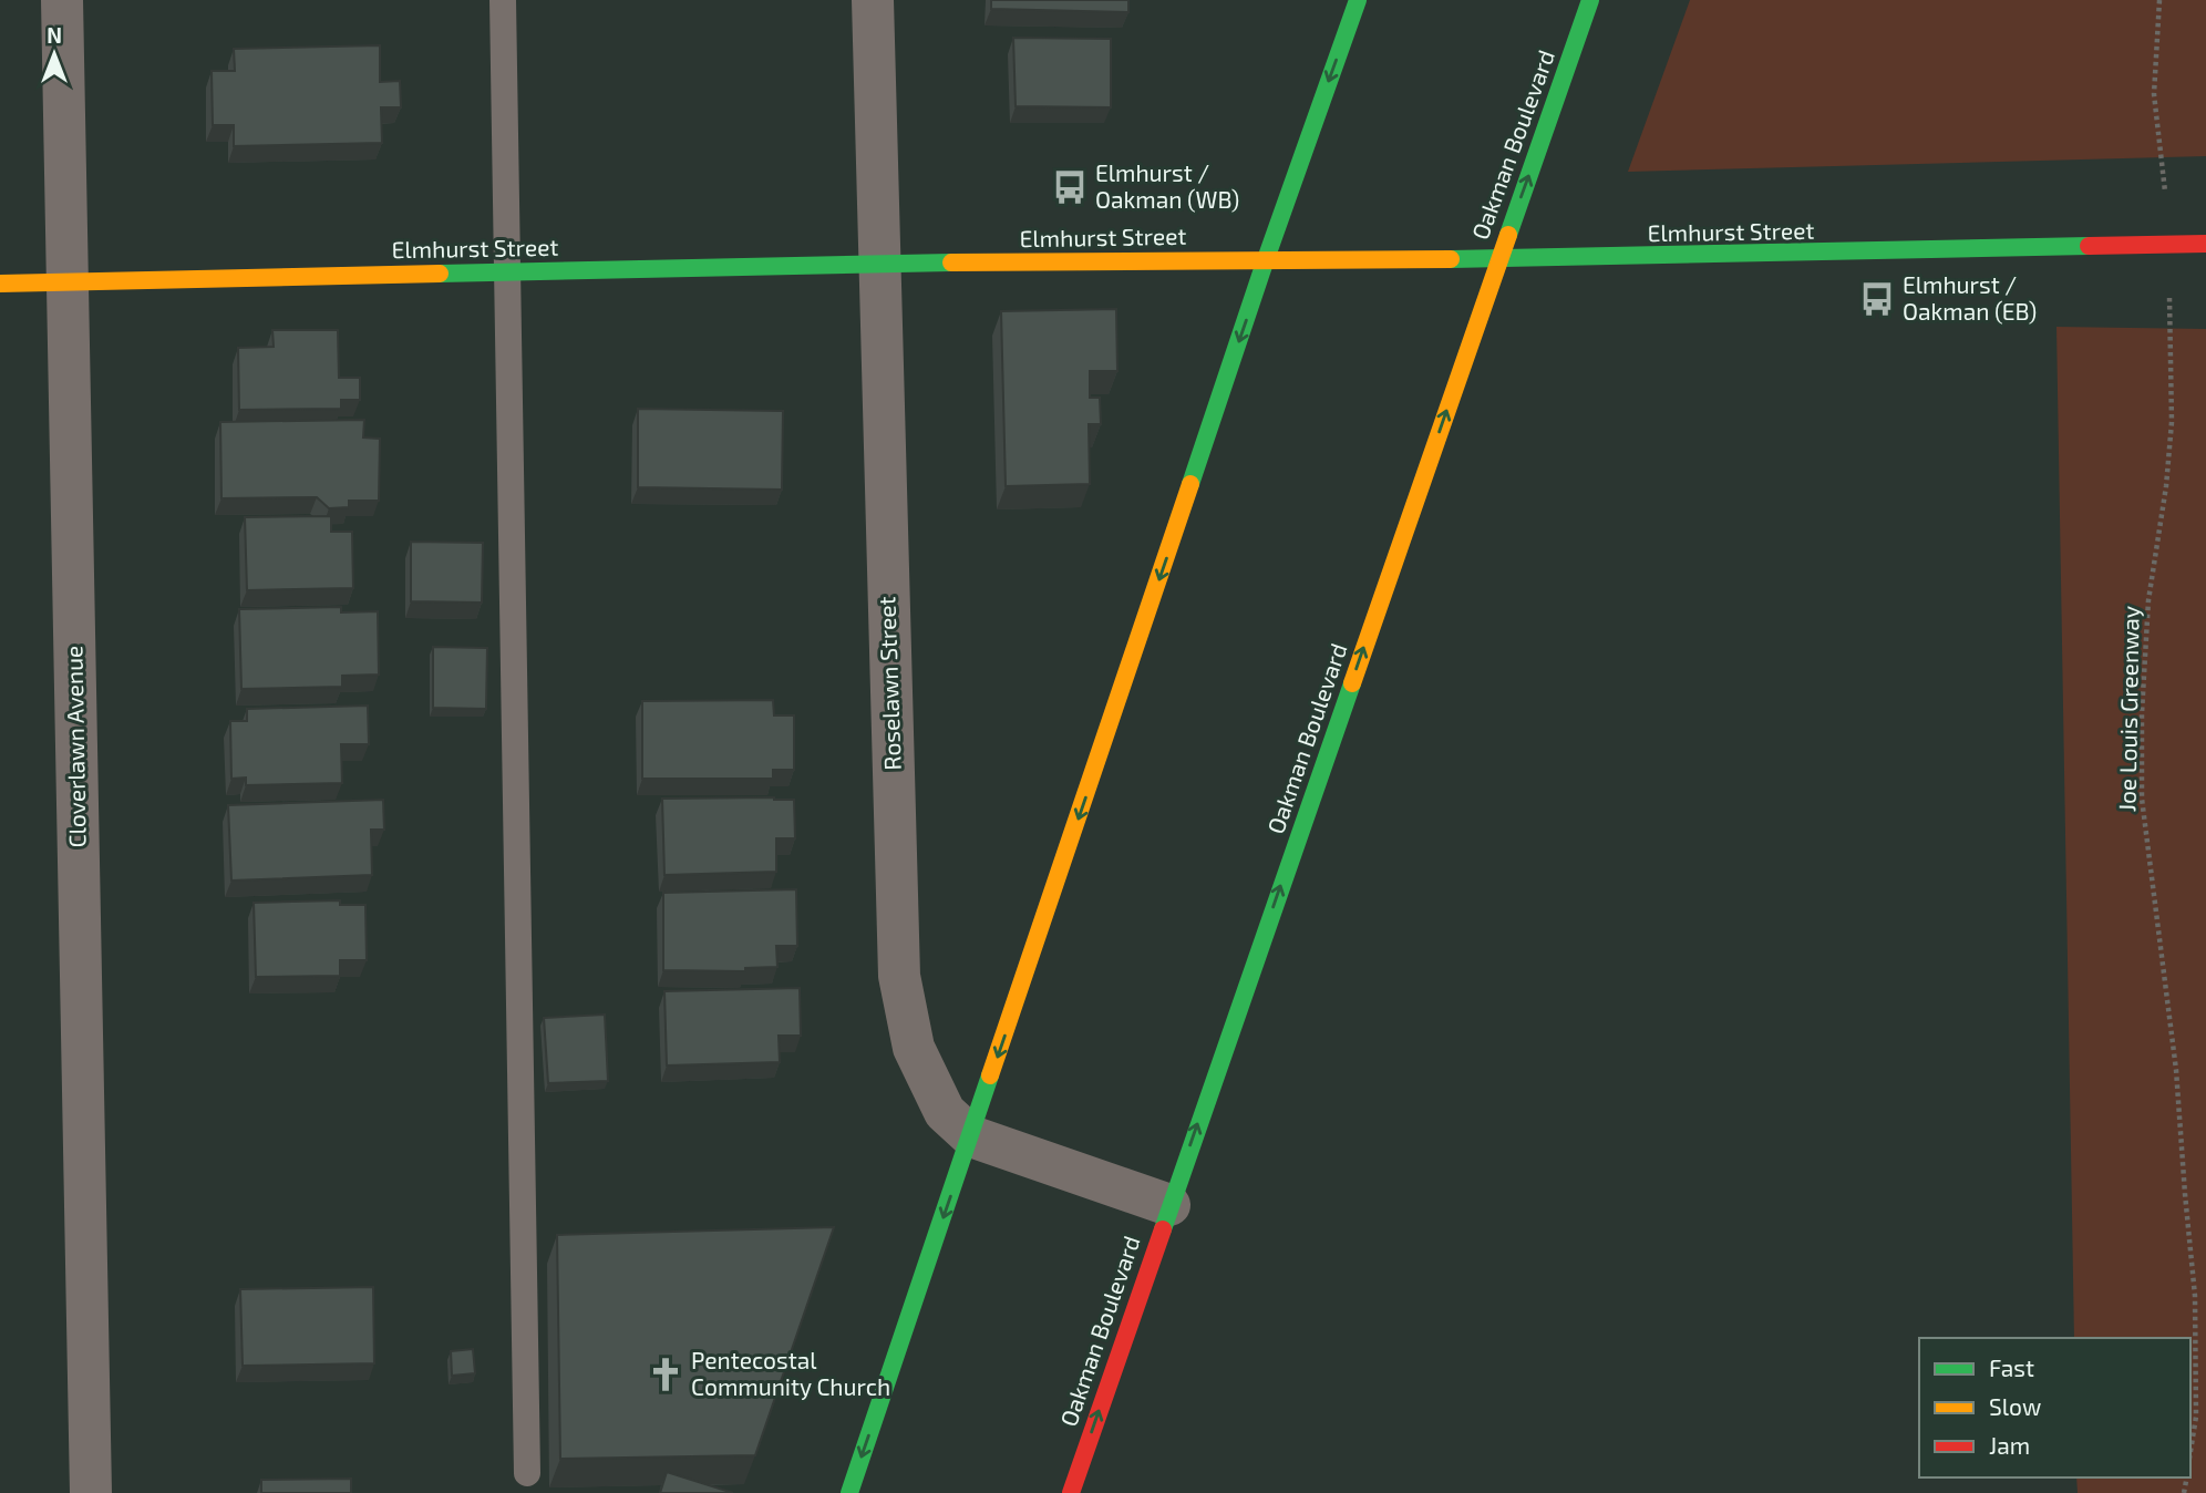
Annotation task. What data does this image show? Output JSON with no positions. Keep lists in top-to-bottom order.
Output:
{
  "streets": {
    "street": [
      "Oakman Boulevard",
      "Elmhurst Street",
      "Roselawn Street",
      "Cloverlawn Avenue"
    ],
    "path": ["Joe Louis Greenway"]
  },
  "crossings": [
    ["Oakman Boulevard", "Elmhurst Street"],
    ["Oakman Boulevard", "Roselawn Street"],
    ["Elmhurst Street", "Roselawn Street"],
    ["Elmhurst Street", "Joe Louis Greenway"],
    ["Elmhurst Street", "Cloverlawn Avenue"]
  ],
  "one_way": ["Oakman Boulevard"],
  "places": {
    "bus stop": ["Elmhurst / Oakman (WB)", "Elmhurst / Oakman (EB)"],
    "church": ["Pentecostal Community Church"]
  },
  "legend": ["Fast", "Slow", "Jam"],
  "north": "top"
}
